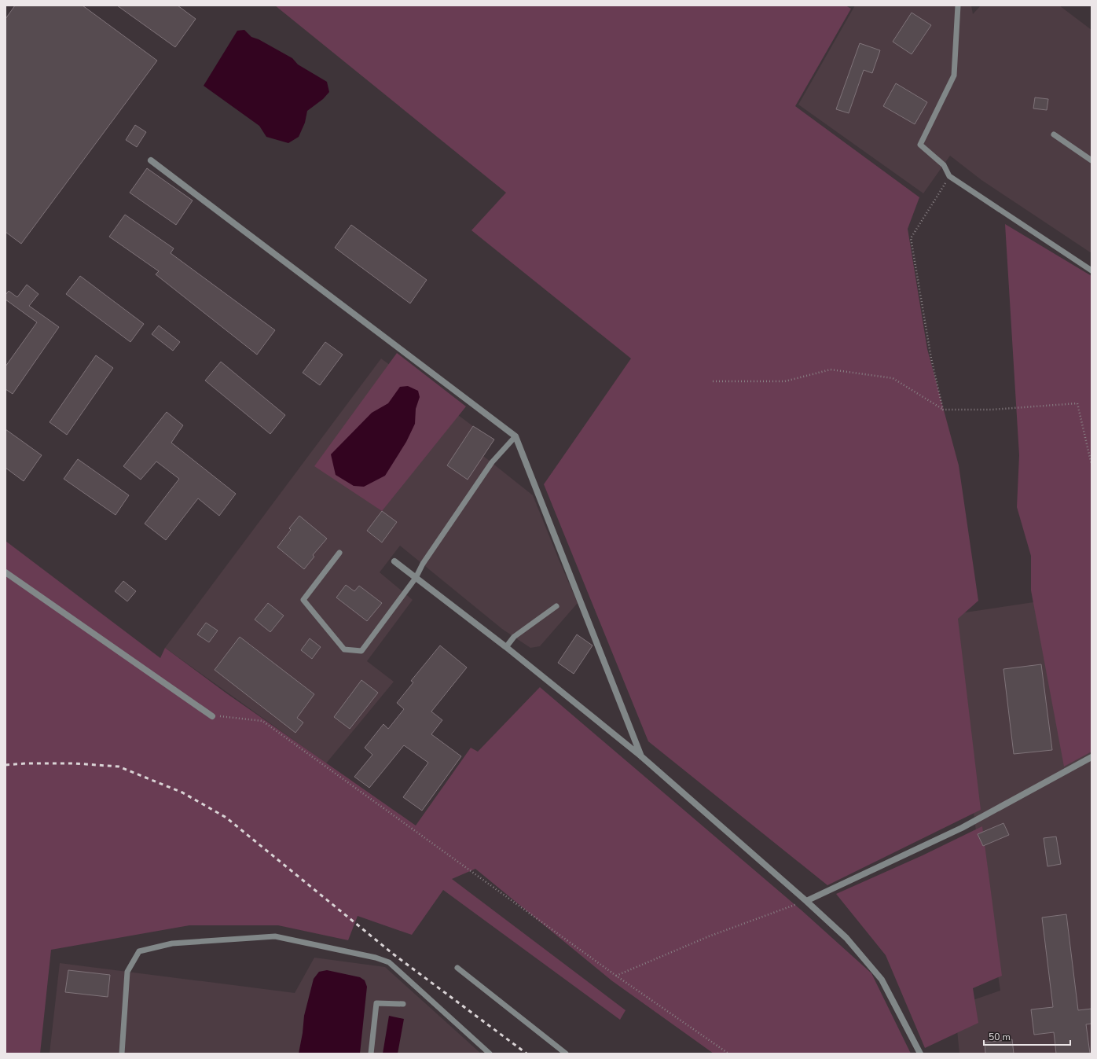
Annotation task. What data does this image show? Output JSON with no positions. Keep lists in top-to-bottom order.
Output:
{
  "scale_bar": "50 m"
}
